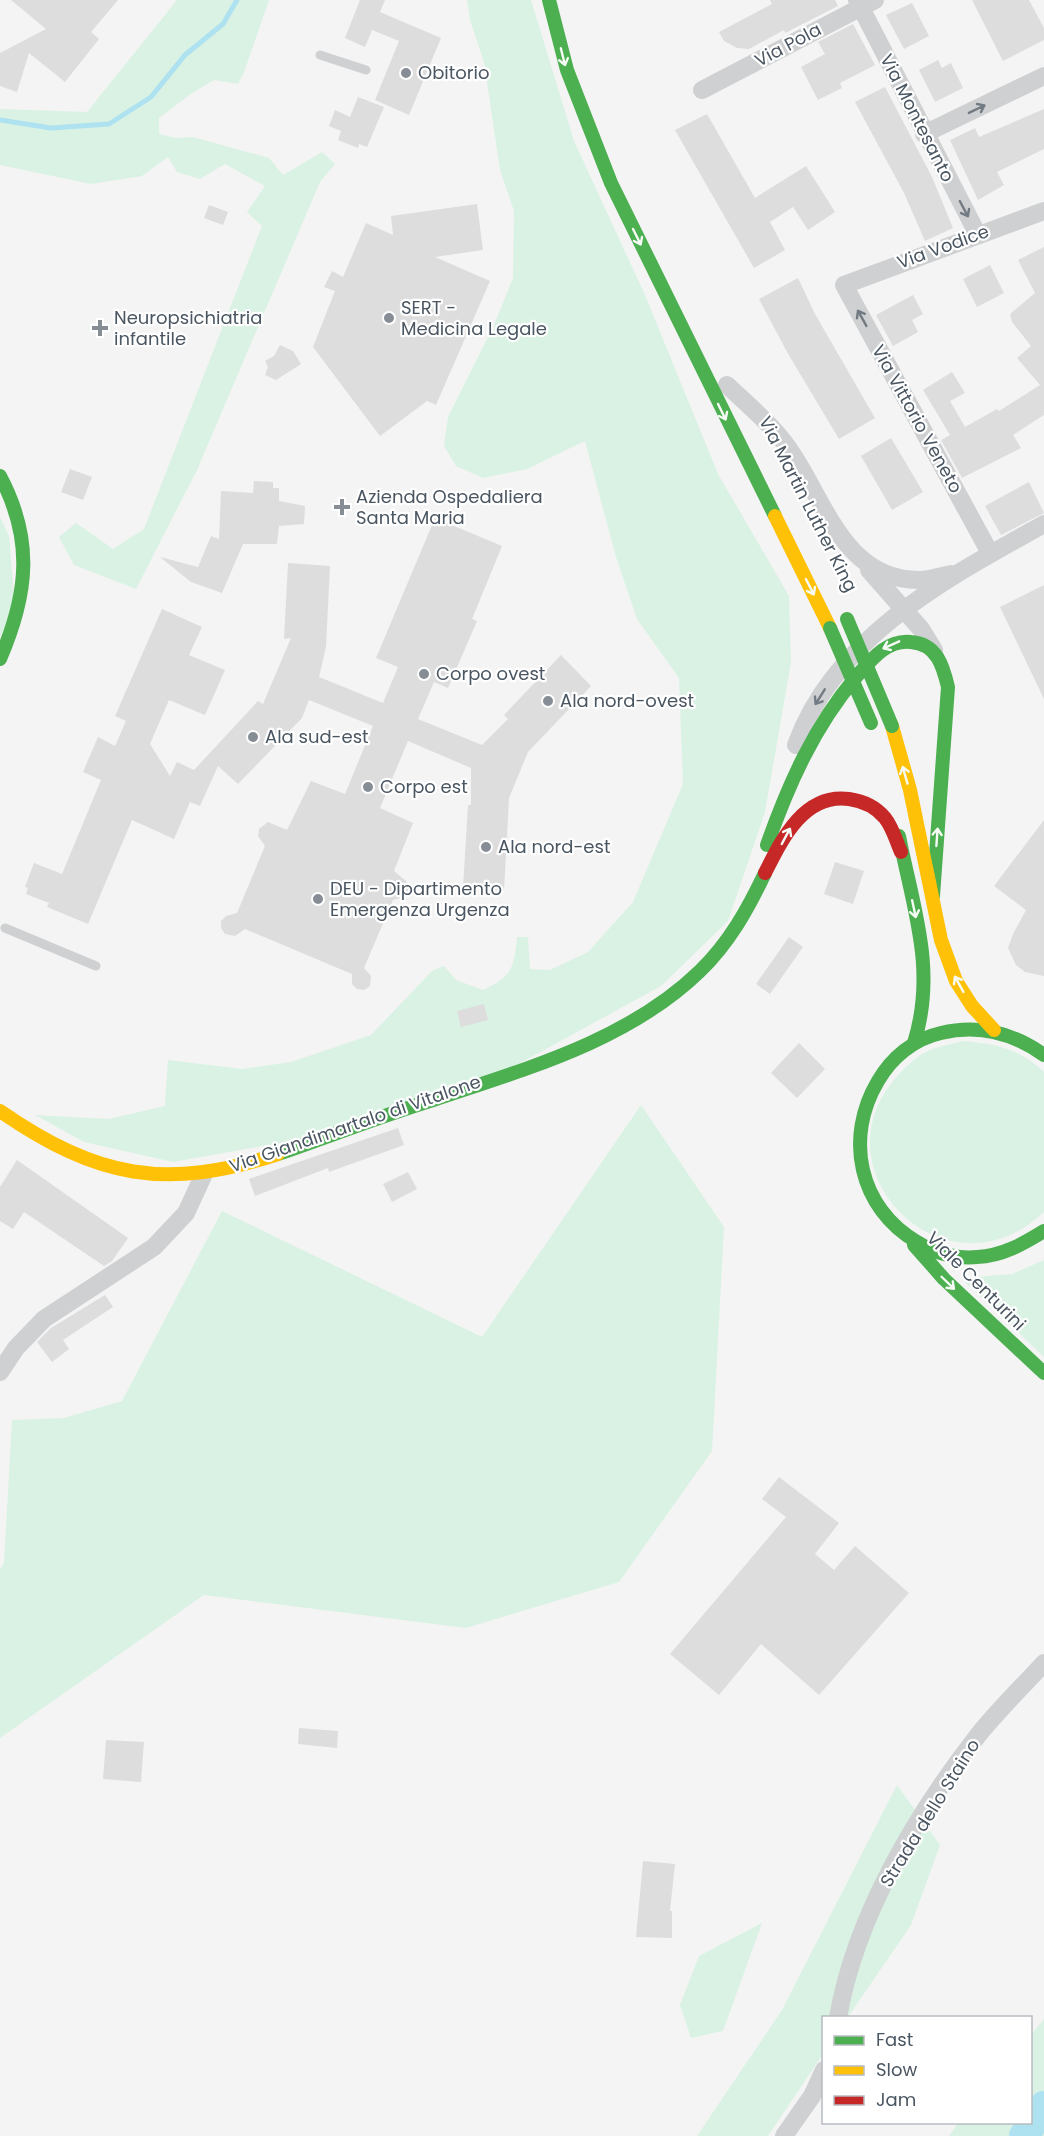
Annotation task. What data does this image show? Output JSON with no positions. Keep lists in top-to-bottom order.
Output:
{
  "streets": {
    "main road": ["Via Martin Luther King", "Via Giandimartalo di Vitalone", "Viale Centurini"],
    "street": [
      "Via Pola",
      "Via Montesanto",
      "Via Vodice",
      "Via Vittorio Veneto",
      "Strada dello Staino"
    ]
  },
  "crossings": [
    ["Via Pola", "Via Montesanto"],
    ["Via Montesanto", "Via Vodice"],
    ["Via Vodice", "Via Vittorio Veneto"]
  ],
  "one_way": ["Via Montesanto", "Viale Centurini"],
  "places": {
    "other": [
      "Obitorio",
      "SERT - Medicina Legale",
      "Corpo ovest",
      "Ala nord-ovest",
      "Ala sud-est",
      "Corpo est",
      "Ala nord-est",
      "DEU - Dipartimento Emergenza Urgenza"
    ],
    "health": ["Neuropsichiatria infantile", "Azienda Ospedaliera Santa Maria"]
  },
  "legend": ["Fast", "Slow", "Jam"]
}
